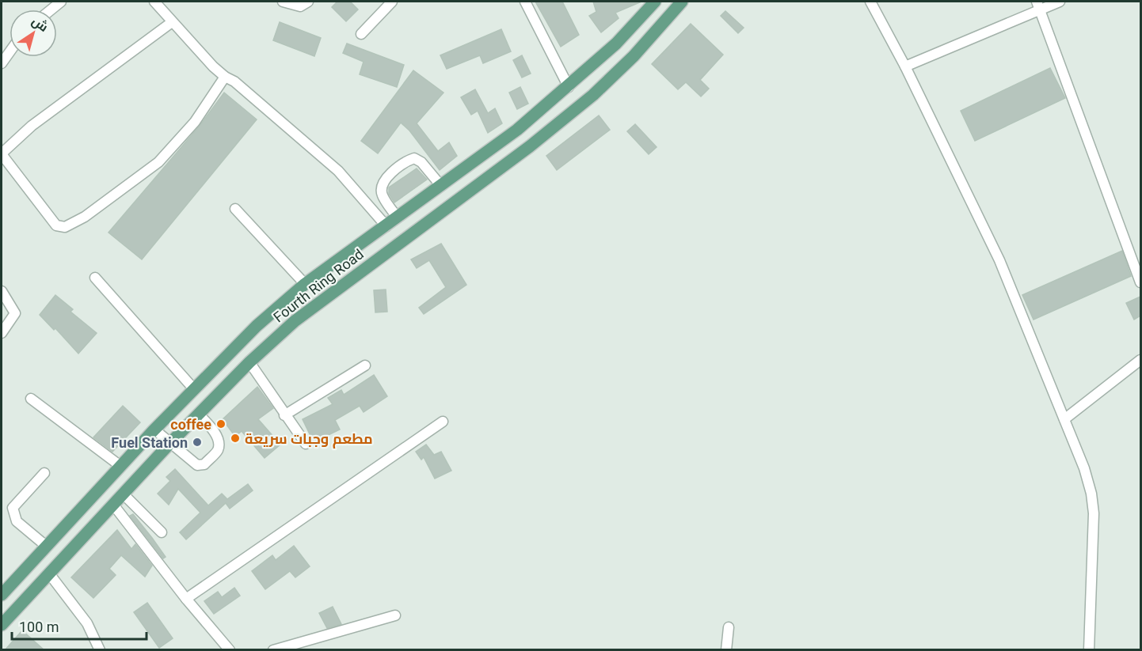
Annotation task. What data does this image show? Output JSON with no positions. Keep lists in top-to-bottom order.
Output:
{
  "streets": {
    "main road": ["Fourth Ring Road"]
  },
  "places": ["coffee", "مطعم وجبات سريعة", "Fuel Station"],
  "scale_bar": "100 m",
  "north": "top right"
}
